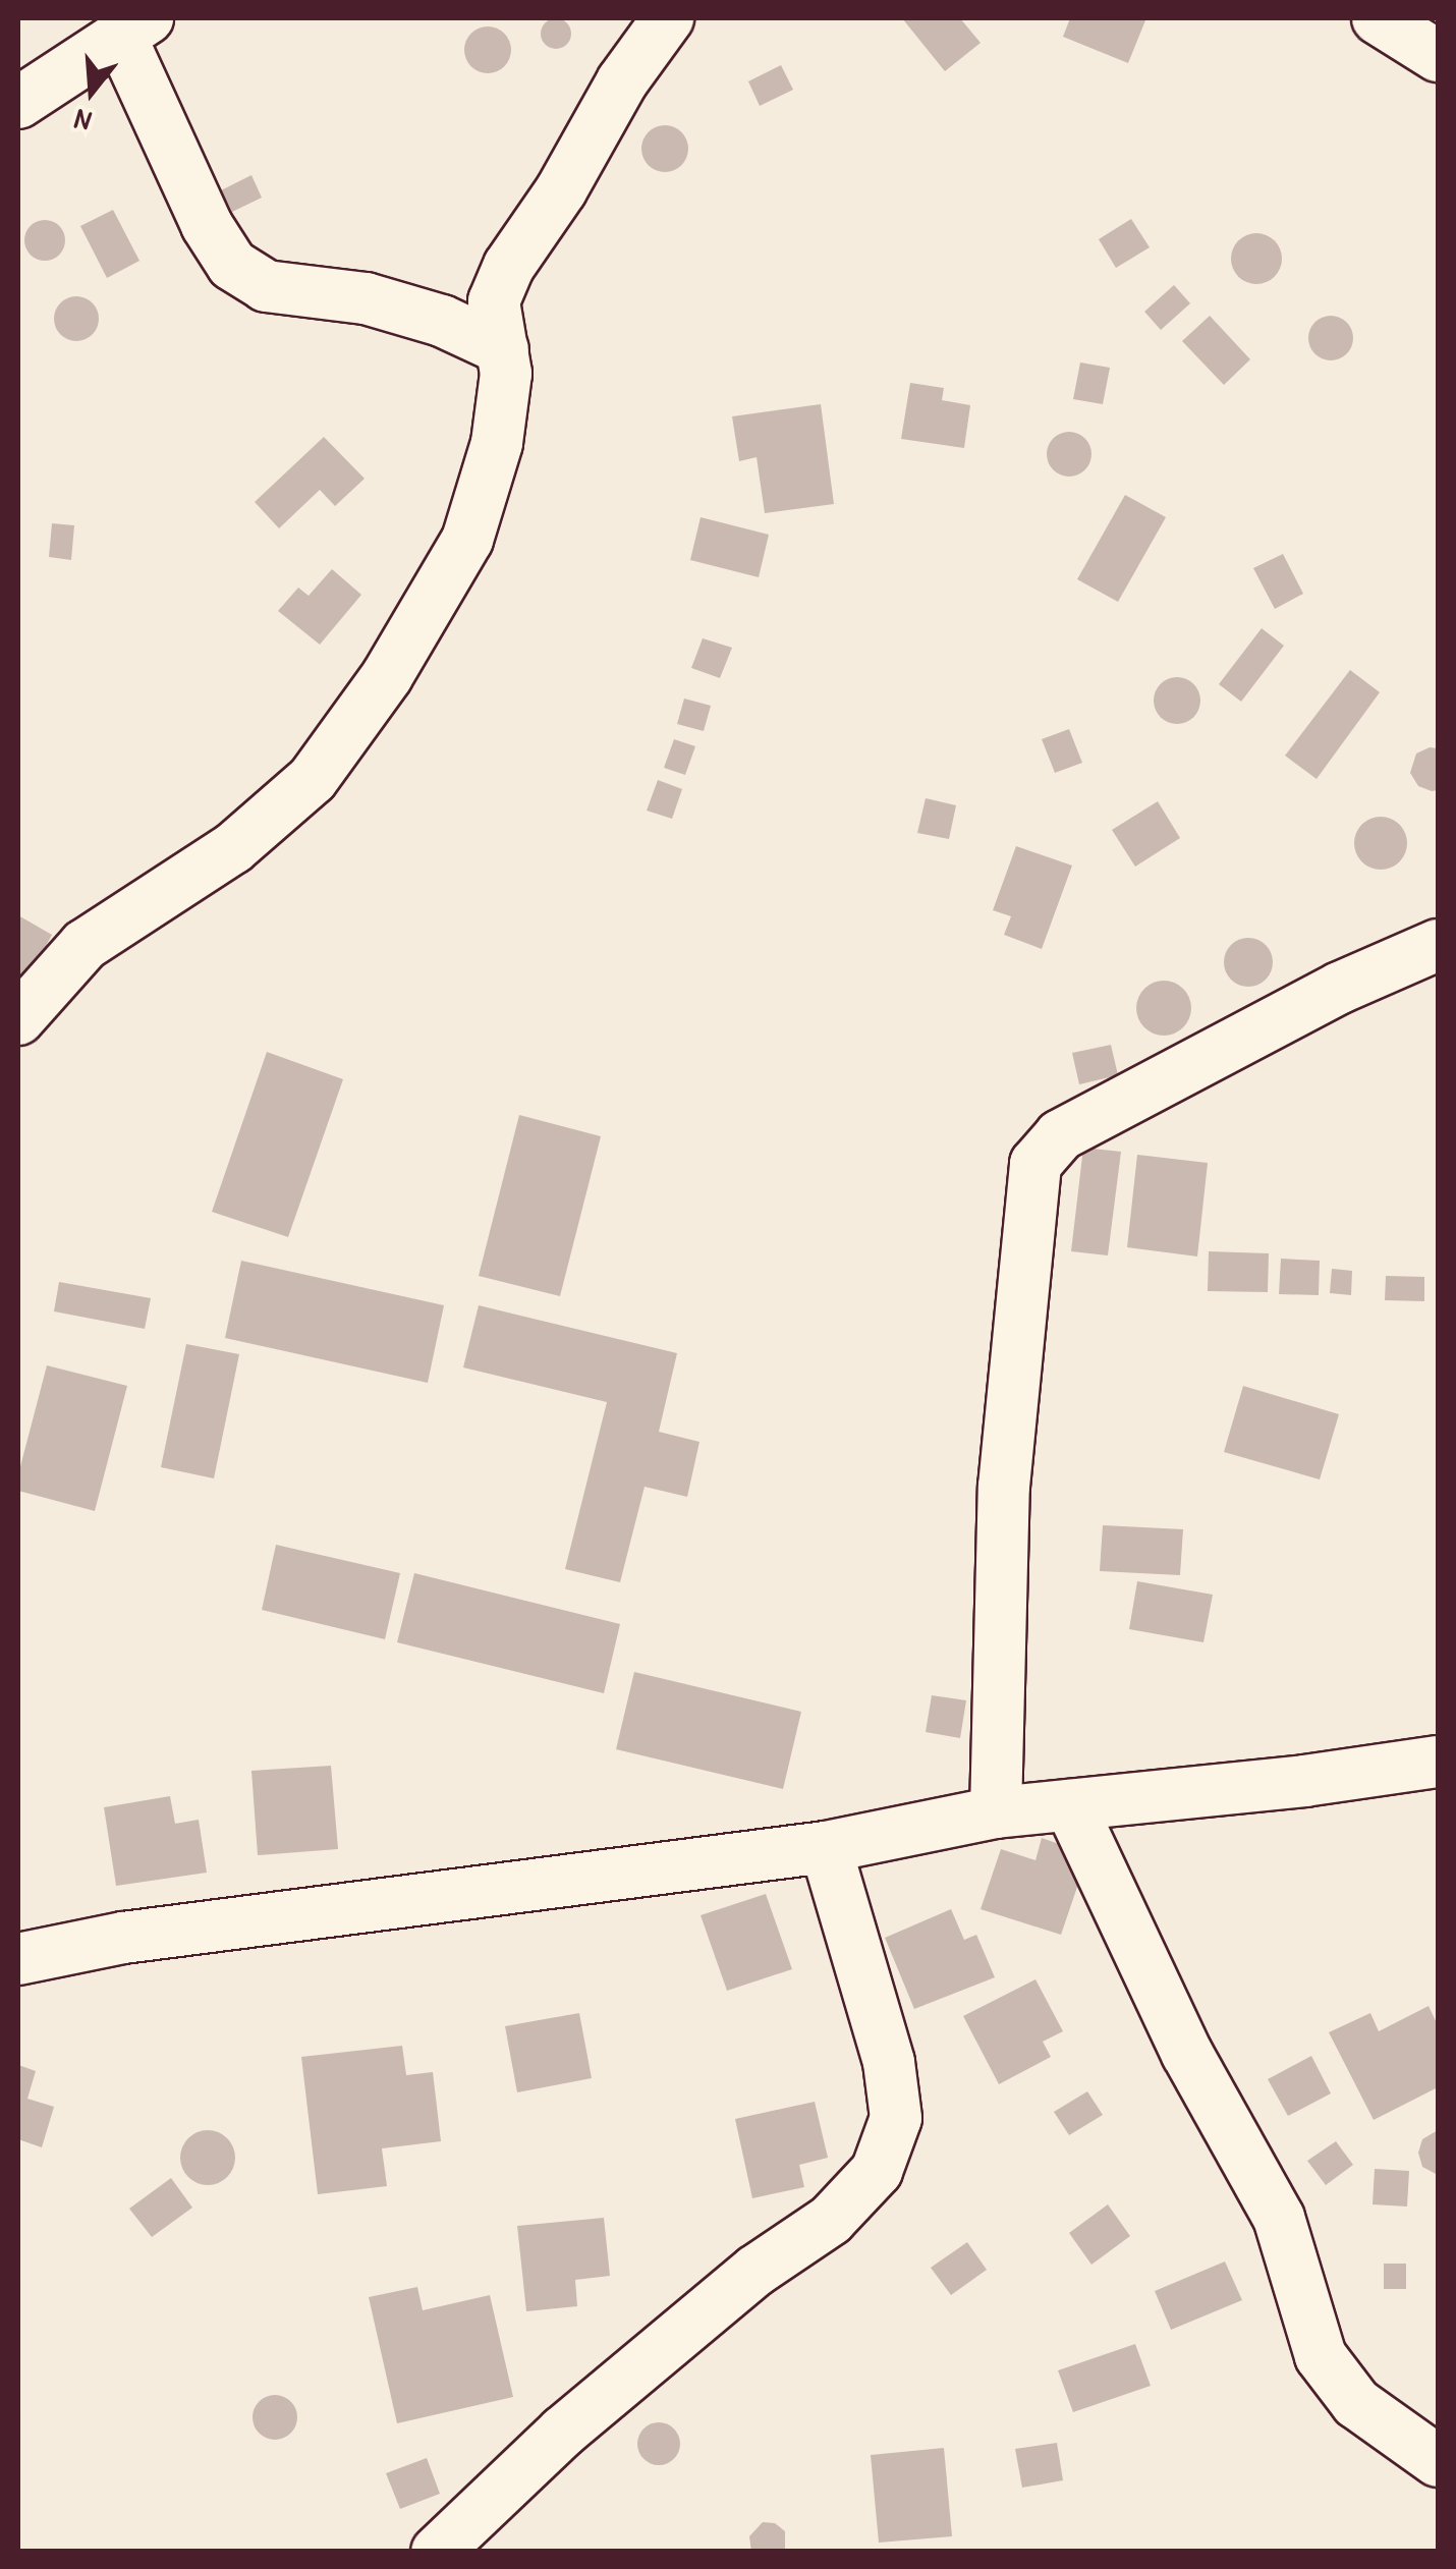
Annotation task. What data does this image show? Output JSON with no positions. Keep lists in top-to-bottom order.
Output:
{
  "north": "bottom"
}
